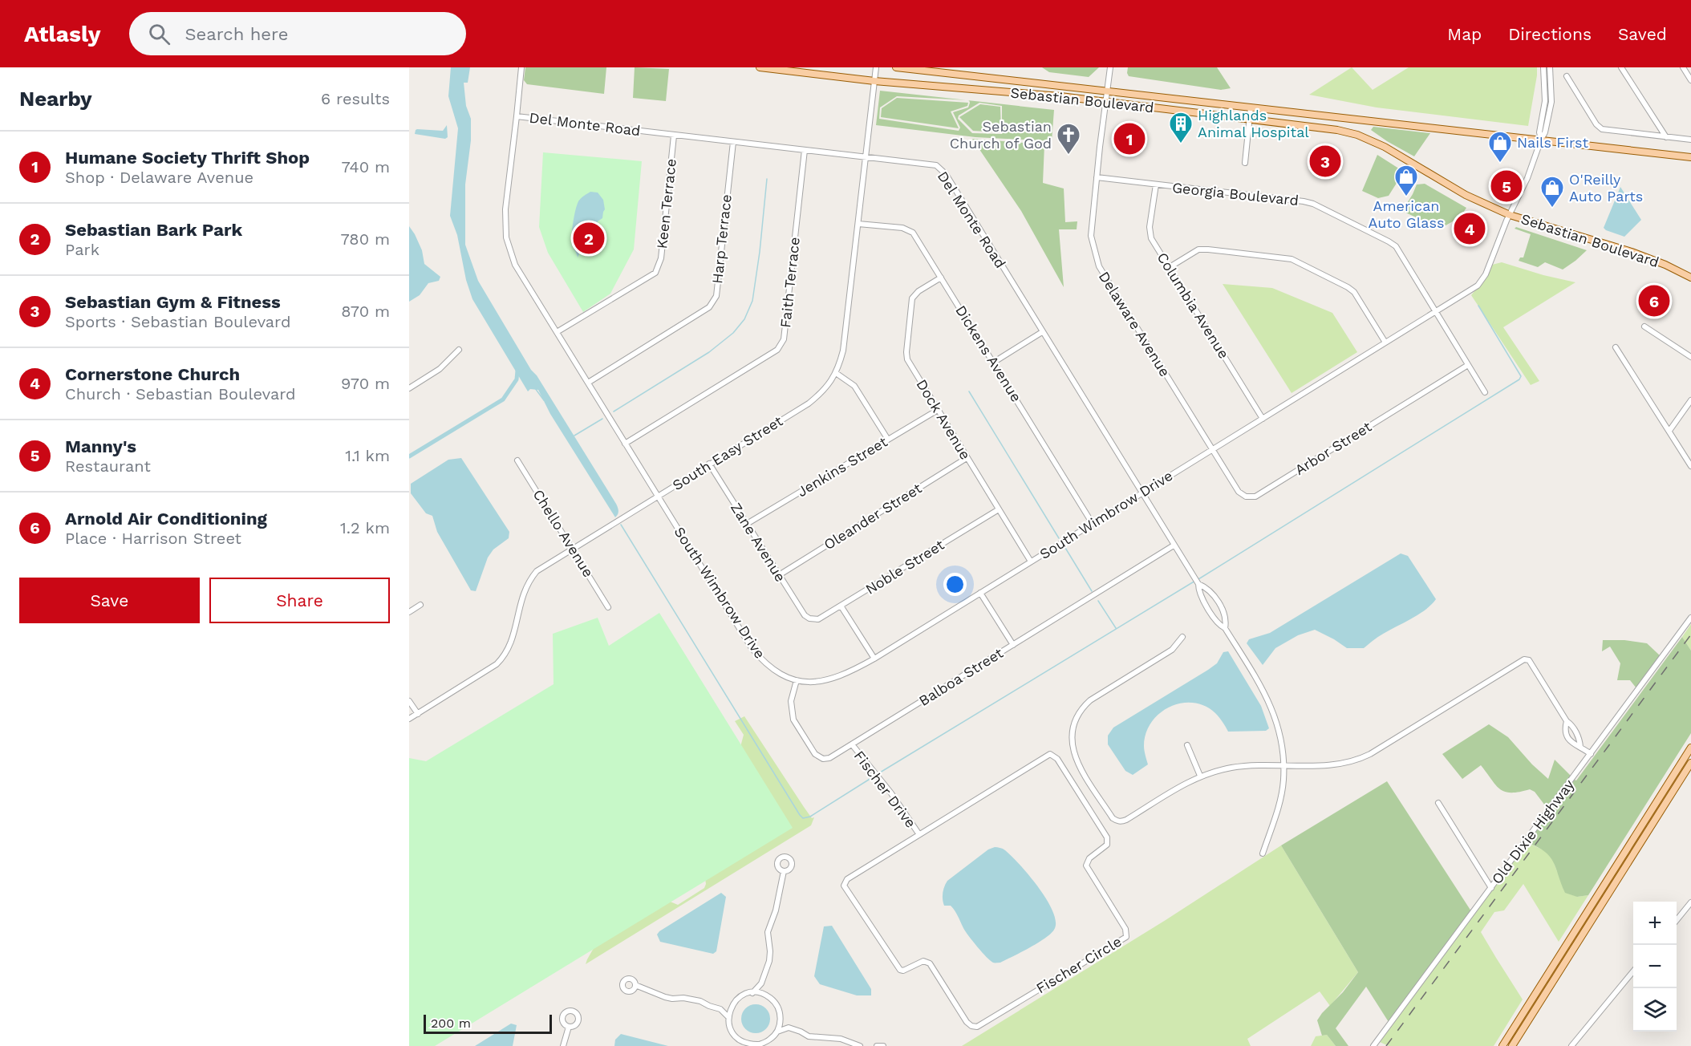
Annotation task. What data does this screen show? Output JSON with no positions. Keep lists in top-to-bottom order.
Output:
{
  "streets": {
    "main road": ["Sebastian Boulevard"],
    "street": [
      "Del Monte Road",
      "Georgia Boulevard",
      "Keen Terrace",
      "Harp Terrace",
      "Faith Terrace",
      "Columbia Avenue",
      "Delaware Avenue",
      "Dickens Avenue",
      "Dock Avenue",
      "Arbor Street",
      "South Easy Street",
      "Jenkins Street",
      "South Wimbrow Drive",
      "Oleander Street",
      "Chello Avenue",
      "Zane Avenue",
      "Noble Street",
      "Balboa Street",
      "Fischer Drive",
      "Old Dixie Highway",
      "Fischer Circle"
    ]
  },
  "crossings": [
    ["Sebastian Boulevard", "Delaware Avenue"],
    ["Sebastian Boulevard", "South Easy Street"],
    ["Sebastian Boulevard", "South Wimbrow Drive"],
    ["Del Monte Road", "Keen Terrace"],
    ["Del Monte Road", "Harp Terrace"],
    ["Del Monte Road", "Faith Terrace"],
    ["Del Monte Road", "South Easy Street"],
    ["Del Monte Road", "South Wimbrow Drive"],
    ["Del Monte Road", "Balboa Street"],
    ["Georgia Boulevard", "Columbia Avenue"],
    ["Georgia Boulevard", "Delaware Avenue"],
    ["Georgia Boulevard", "Arbor Street"],
    ["Georgia Boulevard", "South Wimbrow Drive"],
    ["Keen Terrace", "South Wimbrow Drive"],
    ["Harp Terrace", "South Wimbrow Drive"],
    ["Faith Terrace", "South Wimbrow Drive"],
    ["Columbia Avenue", "South Wimbrow Drive"],
    ["Delaware Avenue", "Arbor Street"],
    ["Delaware Avenue", "South Wimbrow Drive"],
    ["Dickens Avenue", "Dock Avenue"],
    ["Dickens Avenue", "South Easy Street"],
    ["Dickens Avenue", "South Wimbrow Drive"],
    ["Dock Avenue", "Jenkins Street"],
    ["Dock Avenue", "South Wimbrow Drive"],
    ["Dock Avenue", "Oleander Street"],
    ["Dock Avenue", "Noble Street"],
    ["Arbor Street", "South Wimbrow Drive"],
    ["South Easy Street", "South Wimbrow Drive"],
    ["South Easy Street", "Chello Avenue"],
    ["South Easy Street", "Zane Avenue"],
    ["Jenkins Street", "Zane Avenue"],
    ["South Wimbrow Drive", "Balboa Street"],
    ["Oleander Street", "Zane Avenue"],
    ["Zane Avenue", "Noble Street"],
    ["Balboa Street", "Fischer Drive"],
    ["Fischer Drive", "Fischer Circle"]
  ],
  "places": {
    "building": ["Highlands Animal Hospital"],
    "church": ["Sebastian Church of God"],
    "shop": ["Nails First", "American Auto Glass", "O'Reilly Auto Parts"]
  },
  "scale_bar": "200 m",
  "page": {
    "header": "Atlasly",
    "search": "Search here",
    "nav": ["Map", "Directions", "Saved"],
    "heading": ["Nearby", "6 results"],
    "pins": [
      "1",
      "3",
      "5",
      "4",
      "2",
      "6"
    ],
    "list": [
      {
        "mark": "1",
        "name": "Humane Society Thrift Shop",
        "note": "Shop · Delaware Avenue",
        "value": "740 m"
      },
      {
        "mark": "2",
        "name": "Sebastian Bark Park",
        "note": "Park",
        "value": "780 m"
      },
      {
        "mark": "3",
        "name": "Sebastian Gym & Fitness",
        "note": "Sports · Sebastian Boulevard",
        "value": "870 m"
      },
      {
        "mark": "4",
        "name": "Cornerstone Church",
        "note": "Church · Sebastian Boulevard",
        "value": "970 m"
      },
      {
        "mark": "5",
        "name": "Manny's",
        "note": "Restaurant",
        "value": "1.1 km"
      },
      {
        "mark": "6",
        "name": "Arnold Air Conditioning",
        "note": "Place · Harrison Street",
        "value": "1.2 km"
      }
    ],
    "buttons": ["Save", "Share"],
    "map_buttons": ["+", "−"],
    "scale": "200 m"
  }
}
